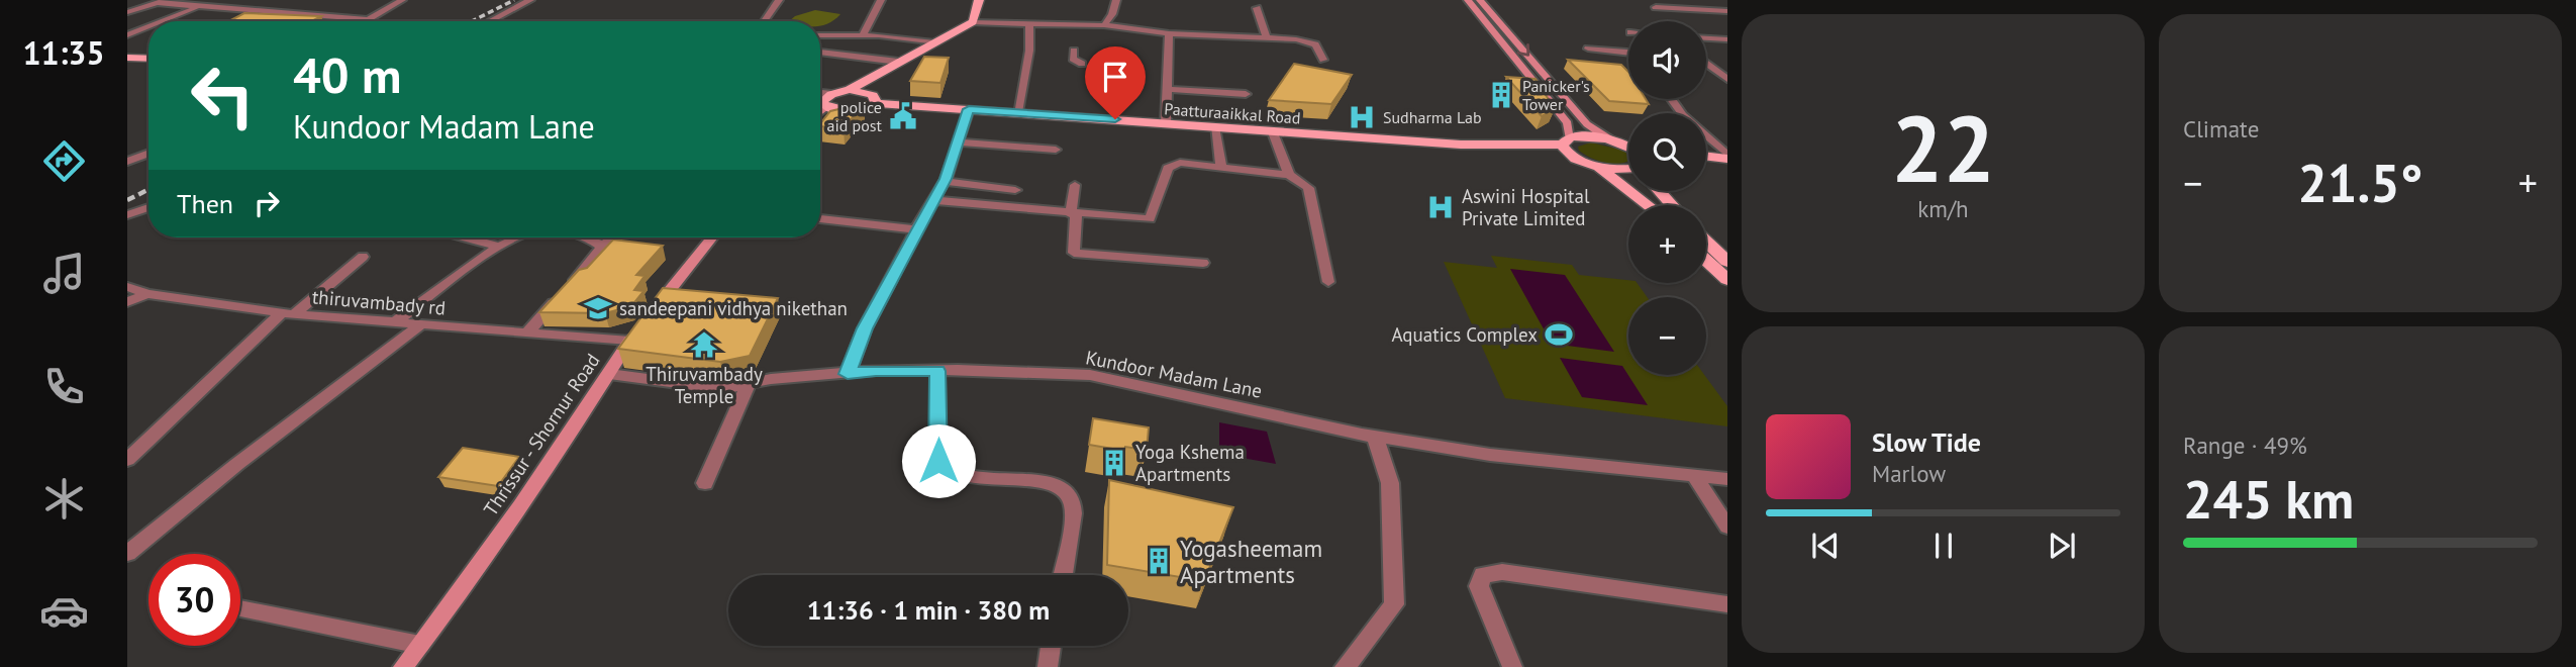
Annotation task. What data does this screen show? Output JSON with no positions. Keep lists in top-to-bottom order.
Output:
{
  "streets": {
    "main road": ["Paatturaaikkal Road", "Thrissur - Shornur Road"],
    "street": ["thiruvambady rd", "Kundoor Madam Lane"]
  },
  "crossings": [
    ["thiruvambady rd", "Thrissur - Shornur Road"],
    ["Kundoor Madam Lane", "Thrissur - Shornur Road"]
  ],
  "places": {
    "building": ["Panicker's Tower", "Yoga Kshema Apartments", "Yogasheemam Apartments"],
    "public building": ["police aid post"],
    "hospital": ["Sudharma Lab", "Aswini Hospital Private Limited"],
    "school or university": ["sandeepani vidhya nikethan"],
    "sports": ["Aquatics Complex"],
    "temple": ["Thiruvambady Temple"]
  },
  "page": {
    "tabs": "11:35",
    "tile": [
      ["22", "km/h"],
      "Climate",
      ["Range · 49%", "245 km"]
    ],
    "map_buttons": ["+", "−"],
    "turn": ["40 m", "Kundoor Madam Lane"],
    "heat": ["−", "21.5°", "+"],
    "then": "Then",
    "song": ["Slow Tide", "Marlow"],
    "limit": "30",
    "trip": "11:36 · 1 min · 380 m"
  }
}
